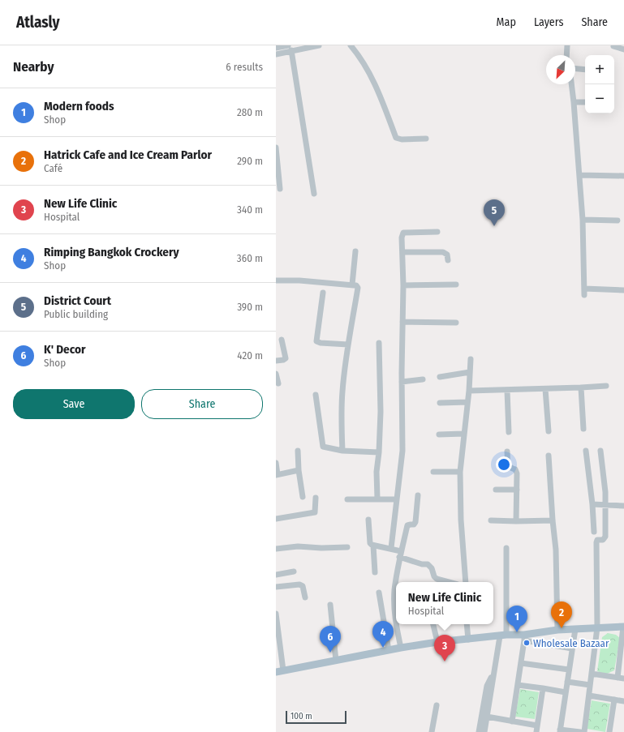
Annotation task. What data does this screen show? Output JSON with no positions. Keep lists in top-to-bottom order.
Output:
{
  "places": ["Wholesale Bazaar"],
  "scale_bar": "100 m",
  "north": "bottom left",
  "page": {
    "header": "Atlasly",
    "nav": ["Map", "Layers", "Share"],
    "heading": ["Nearby", "6 results"],
    "map_buttons": ["+", "−"],
    "list": [
      {
        "mark": "1",
        "name": "Modern foods",
        "note": "Shop",
        "value": "280 m"
      },
      {
        "mark": "2",
        "name": "Hatrick Cafe and Ice Cream Parlor",
        "note": "Café",
        "value": "290 m"
      },
      {
        "mark": "3",
        "name": "New Life Clinic",
        "note": "Hospital",
        "value": "340 m"
      },
      {
        "mark": "4",
        "name": "Rimping Bangkok Crockery",
        "note": "Shop",
        "value": "360 m"
      },
      {
        "mark": "5",
        "name": "District Court",
        "note": "Public building",
        "value": "390 m"
      },
      {
        "mark": "6",
        "name": "K' Decor",
        "note": "Shop",
        "value": "420 m"
      }
    ],
    "pins": [
      "5",
      "2",
      "1",
      "4",
      "6",
      "3"
    ],
    "buttons": ["Save", "Share"],
    "popup": ["New Life Clinic", "Hospital"],
    "scale": "100 m"
  }
}
